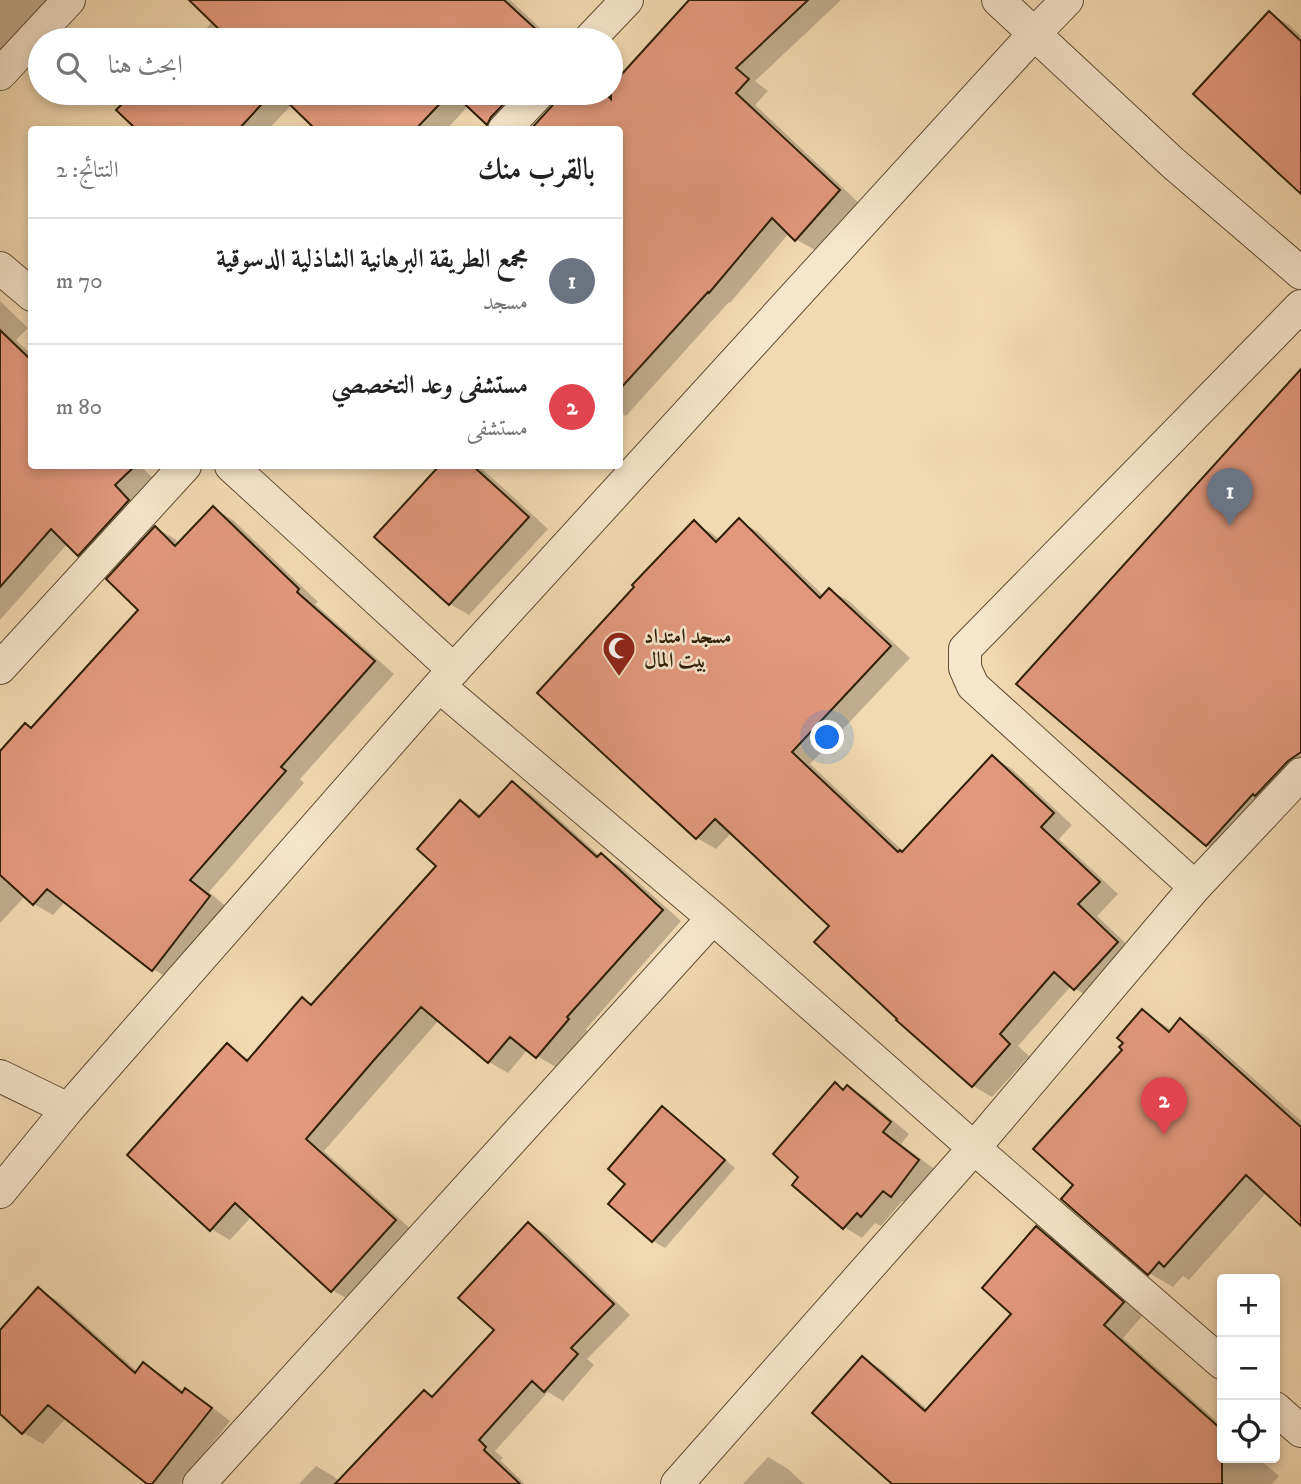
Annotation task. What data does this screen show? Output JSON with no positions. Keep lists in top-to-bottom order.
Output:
{
  "places": {
    "mosque": ["مسجد امتداد بيت المال"]
  },
  "page": {
    "search": "ابحث هنا",
    "heading": ["بالقرب منك", "النتائج: 2"],
    "list": [
      {
        "mark": "1",
        "name": "مجمع الطريقة البرهانية الشاذلية الدسوقية",
        "note": "مسجد",
        "value": "70 m"
      },
      {
        "mark": "2",
        "name": "مستشفى وعد التخصصي",
        "note": "مستشفى",
        "value": "80 m"
      }
    ],
    "pins": ["1", "2"],
    "map_buttons": ["+", "−"]
  }
}
